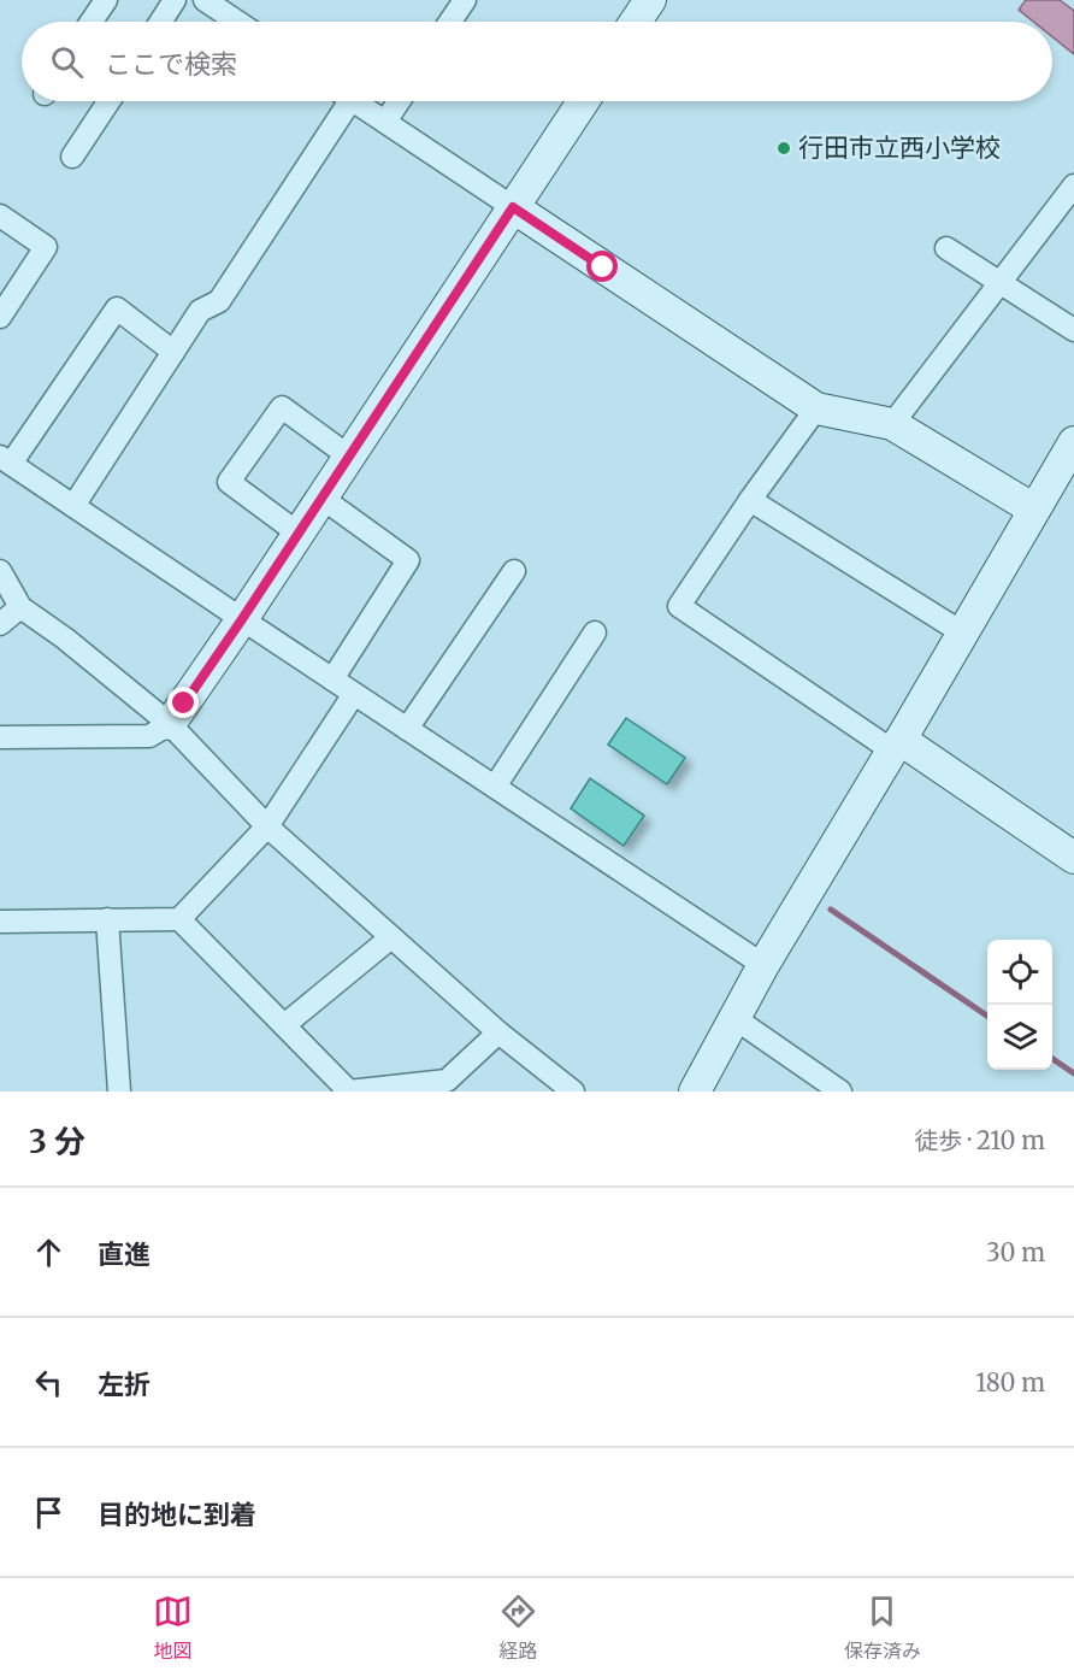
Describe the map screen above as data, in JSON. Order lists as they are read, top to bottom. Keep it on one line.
{"places":["行田市立西小学校"],"page":{"search":"ここで検索","heading":["3 分","徒歩 · 210 m"],"list":[["直進","30 m"],["左折","180 m"],"目的地に到着"],"nav":["地図","経路","保存済み"]}}
